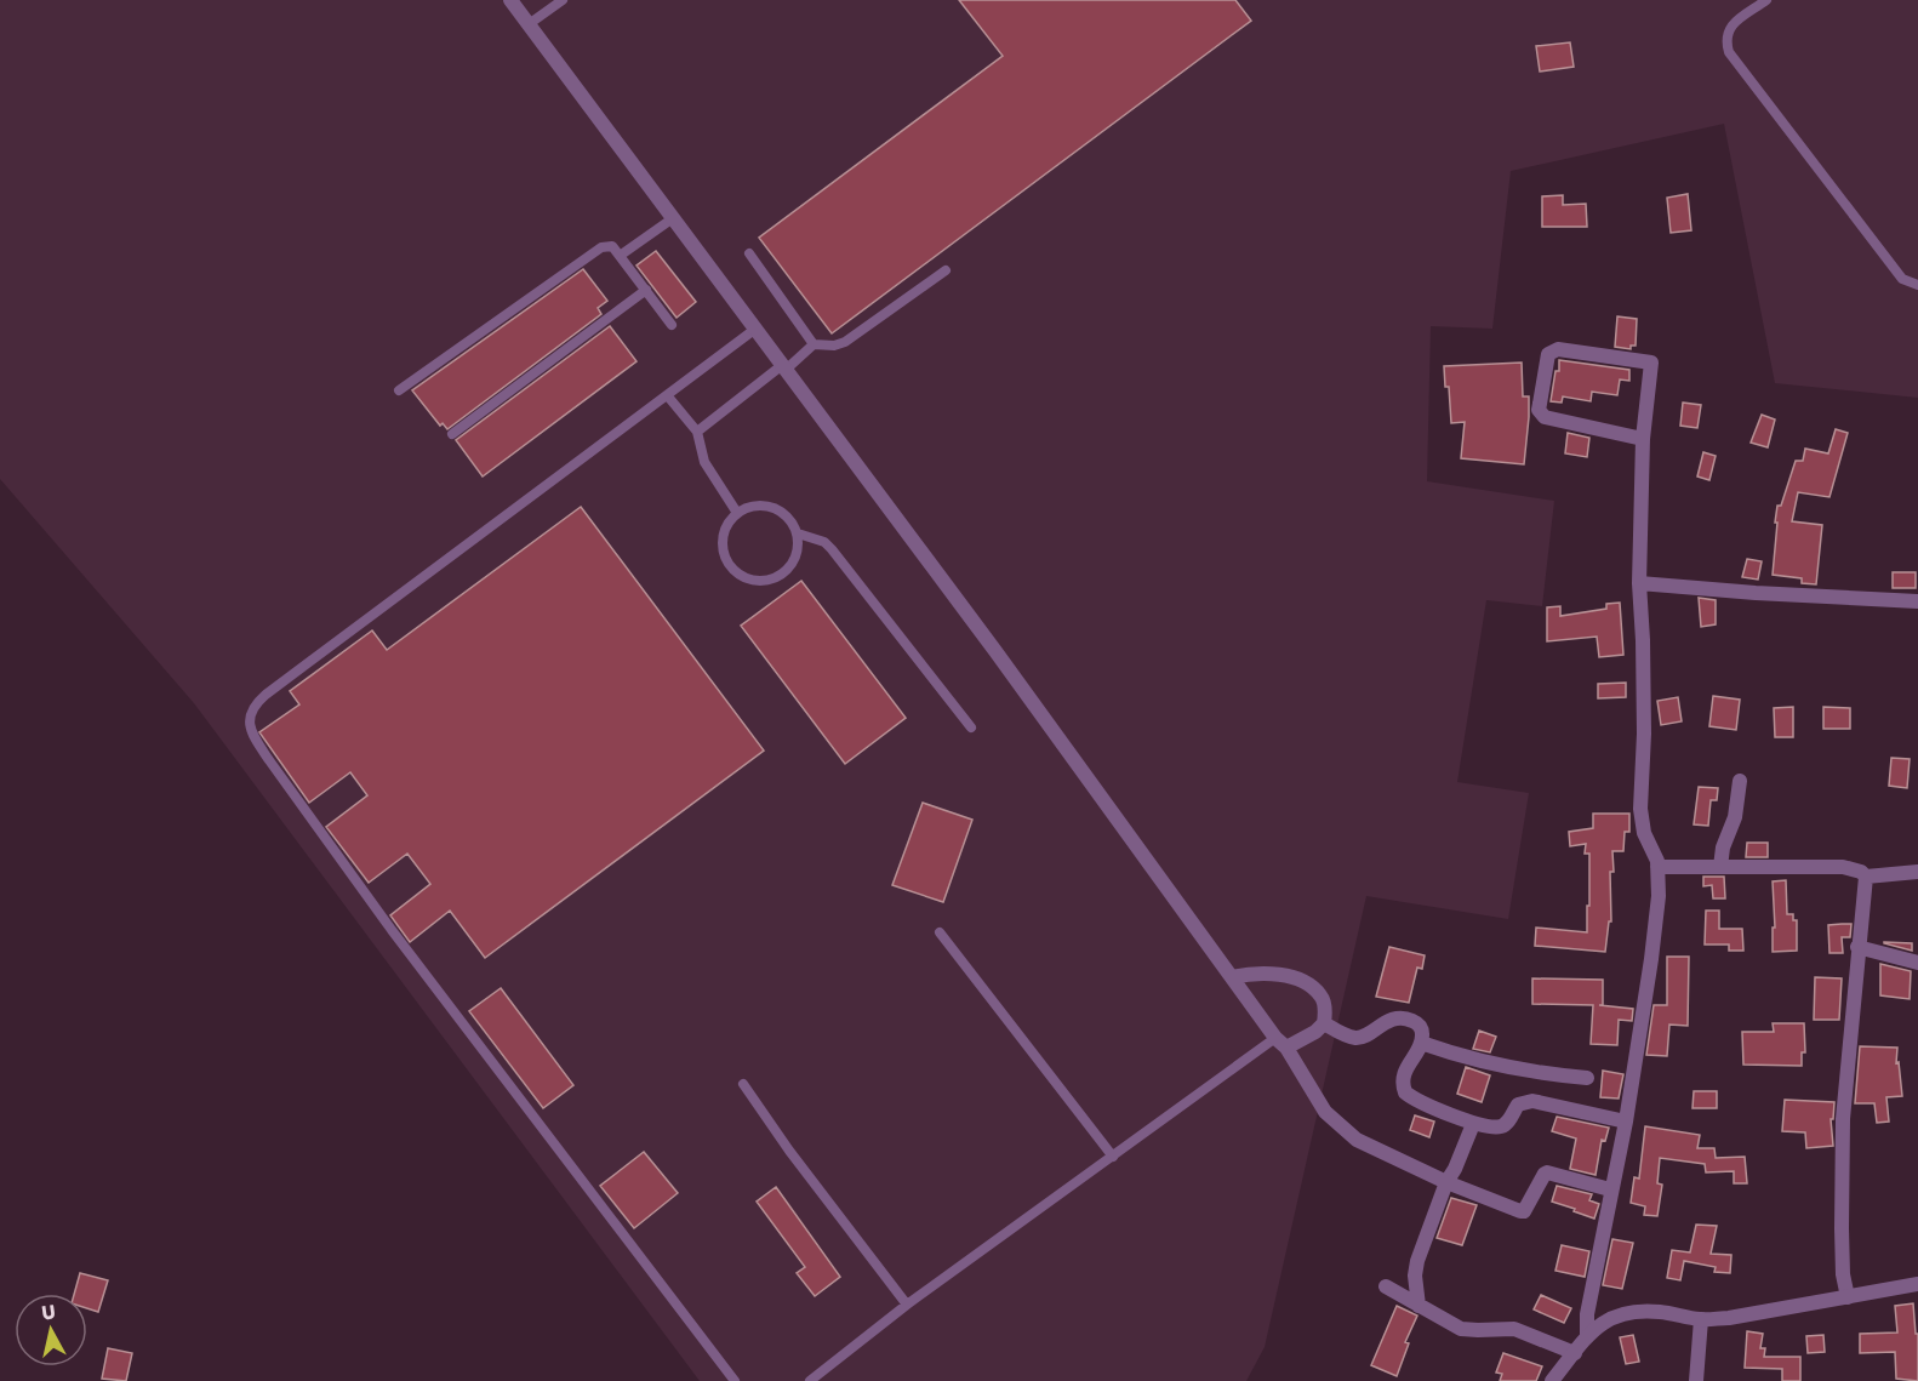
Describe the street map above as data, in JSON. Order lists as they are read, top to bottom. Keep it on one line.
{"north":"top"}
